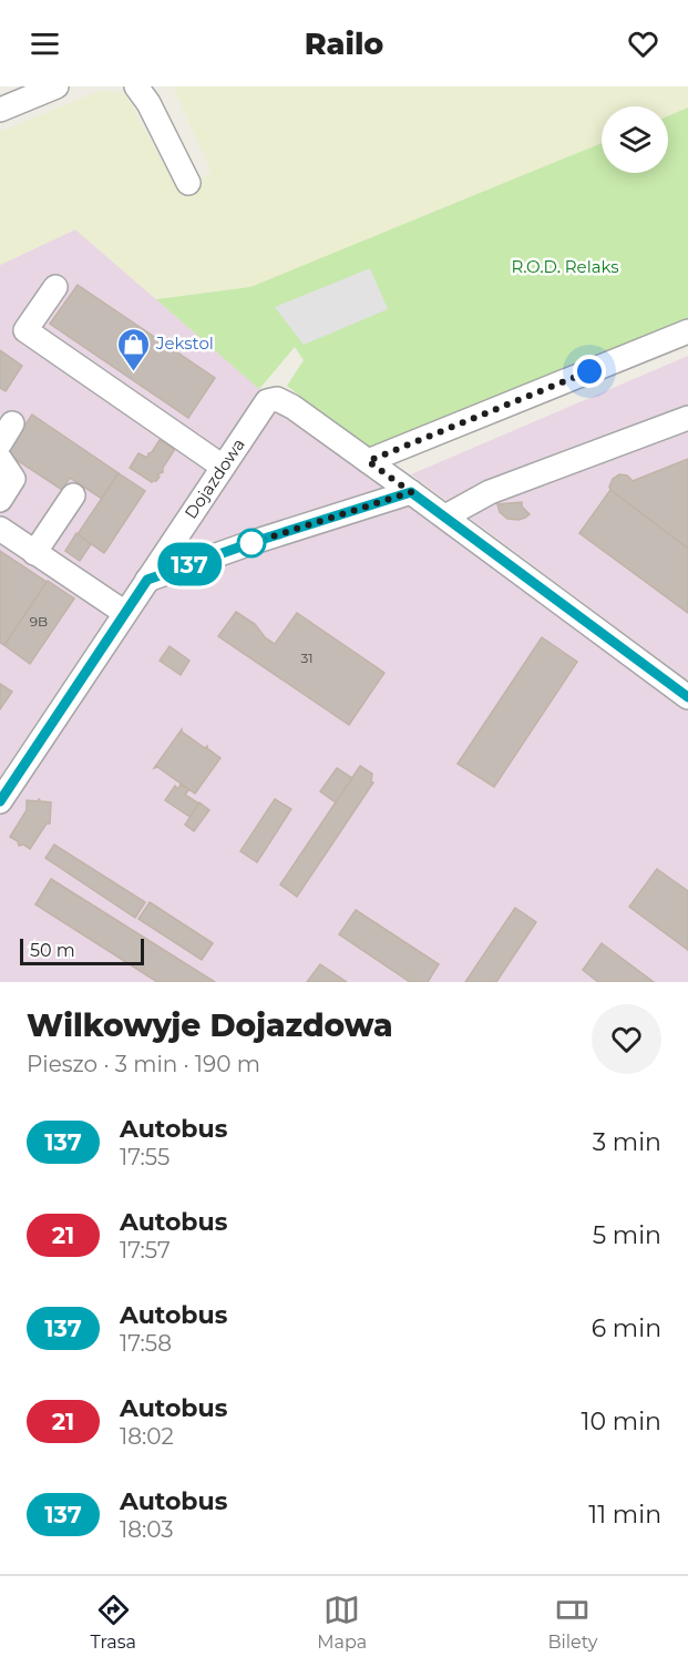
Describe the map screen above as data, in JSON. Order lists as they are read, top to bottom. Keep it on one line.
{"streets":{"street":["Dojazdowa"]},"parks":["R.O.D. Relaks"],"places":{"shop":["Jekstol"]},"lines":["bus line 137"],"house_numbers":["9B","31"],"scale_bar":"50 m","page":{"header":"Railo","on_map":"137","scale":"50 m","heading":["Wilkowyje Dojazdowa","Pieszo · 3 min · 190 m"],"list":[{"mark":"137","name":"Autobus","note":"17:55","value":"3 min"},{"mark":"21","name":"Autobus","note":"17:57","value":"5 min"},{"mark":"137","name":"Autobus","note":"17:58","value":"6 min"},{"mark":"21","name":"Autobus","note":"18:02","value":"10 min"},{"mark":"137","name":"Autobus","note":"18:03","value":"11 min"}],"tabs":["Trasa","Mapa","Bilety"]}}
